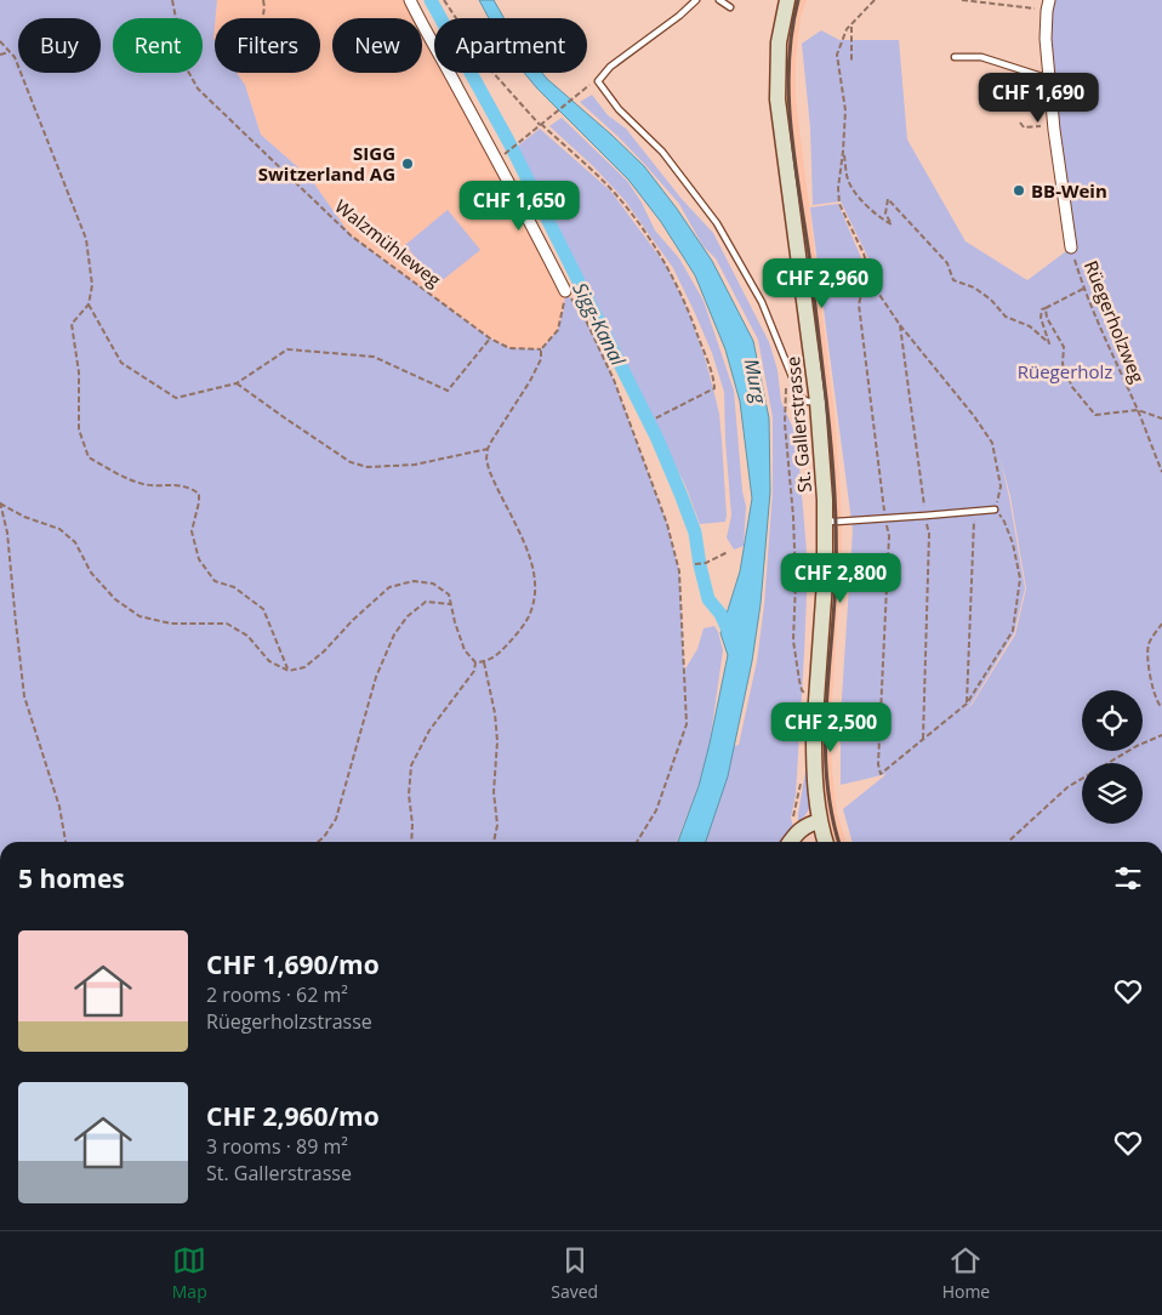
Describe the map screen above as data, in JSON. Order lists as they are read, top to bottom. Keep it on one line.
{"streets":{"main road":["St. Gallerstrasse"],"path":["Walzmühleweg","Rüegerholzweg"]},"water":["Sigg-Kanal","Murg"],"parks":["Rüegerholz"],"places":["SIGG Switzerland AG","BB-Wein"],"page":{"chip":["Buy","Rent","Filters","New","Apartment"],"price":["CHF 1,690","CHF 1,650","CHF 2,960","CHF 2,800","CHF 2,500"],"heading":"5 homes","list":[{"name":"CHF 1,690/mo","note":"2 rooms · 62 m² · Rüegerholzstrasse"},{"name":"CHF 2,960/mo","note":"3 rooms · 89 m² · St. Gallerstrasse"}],"tabs":["Map","Saved","Home"]}}
